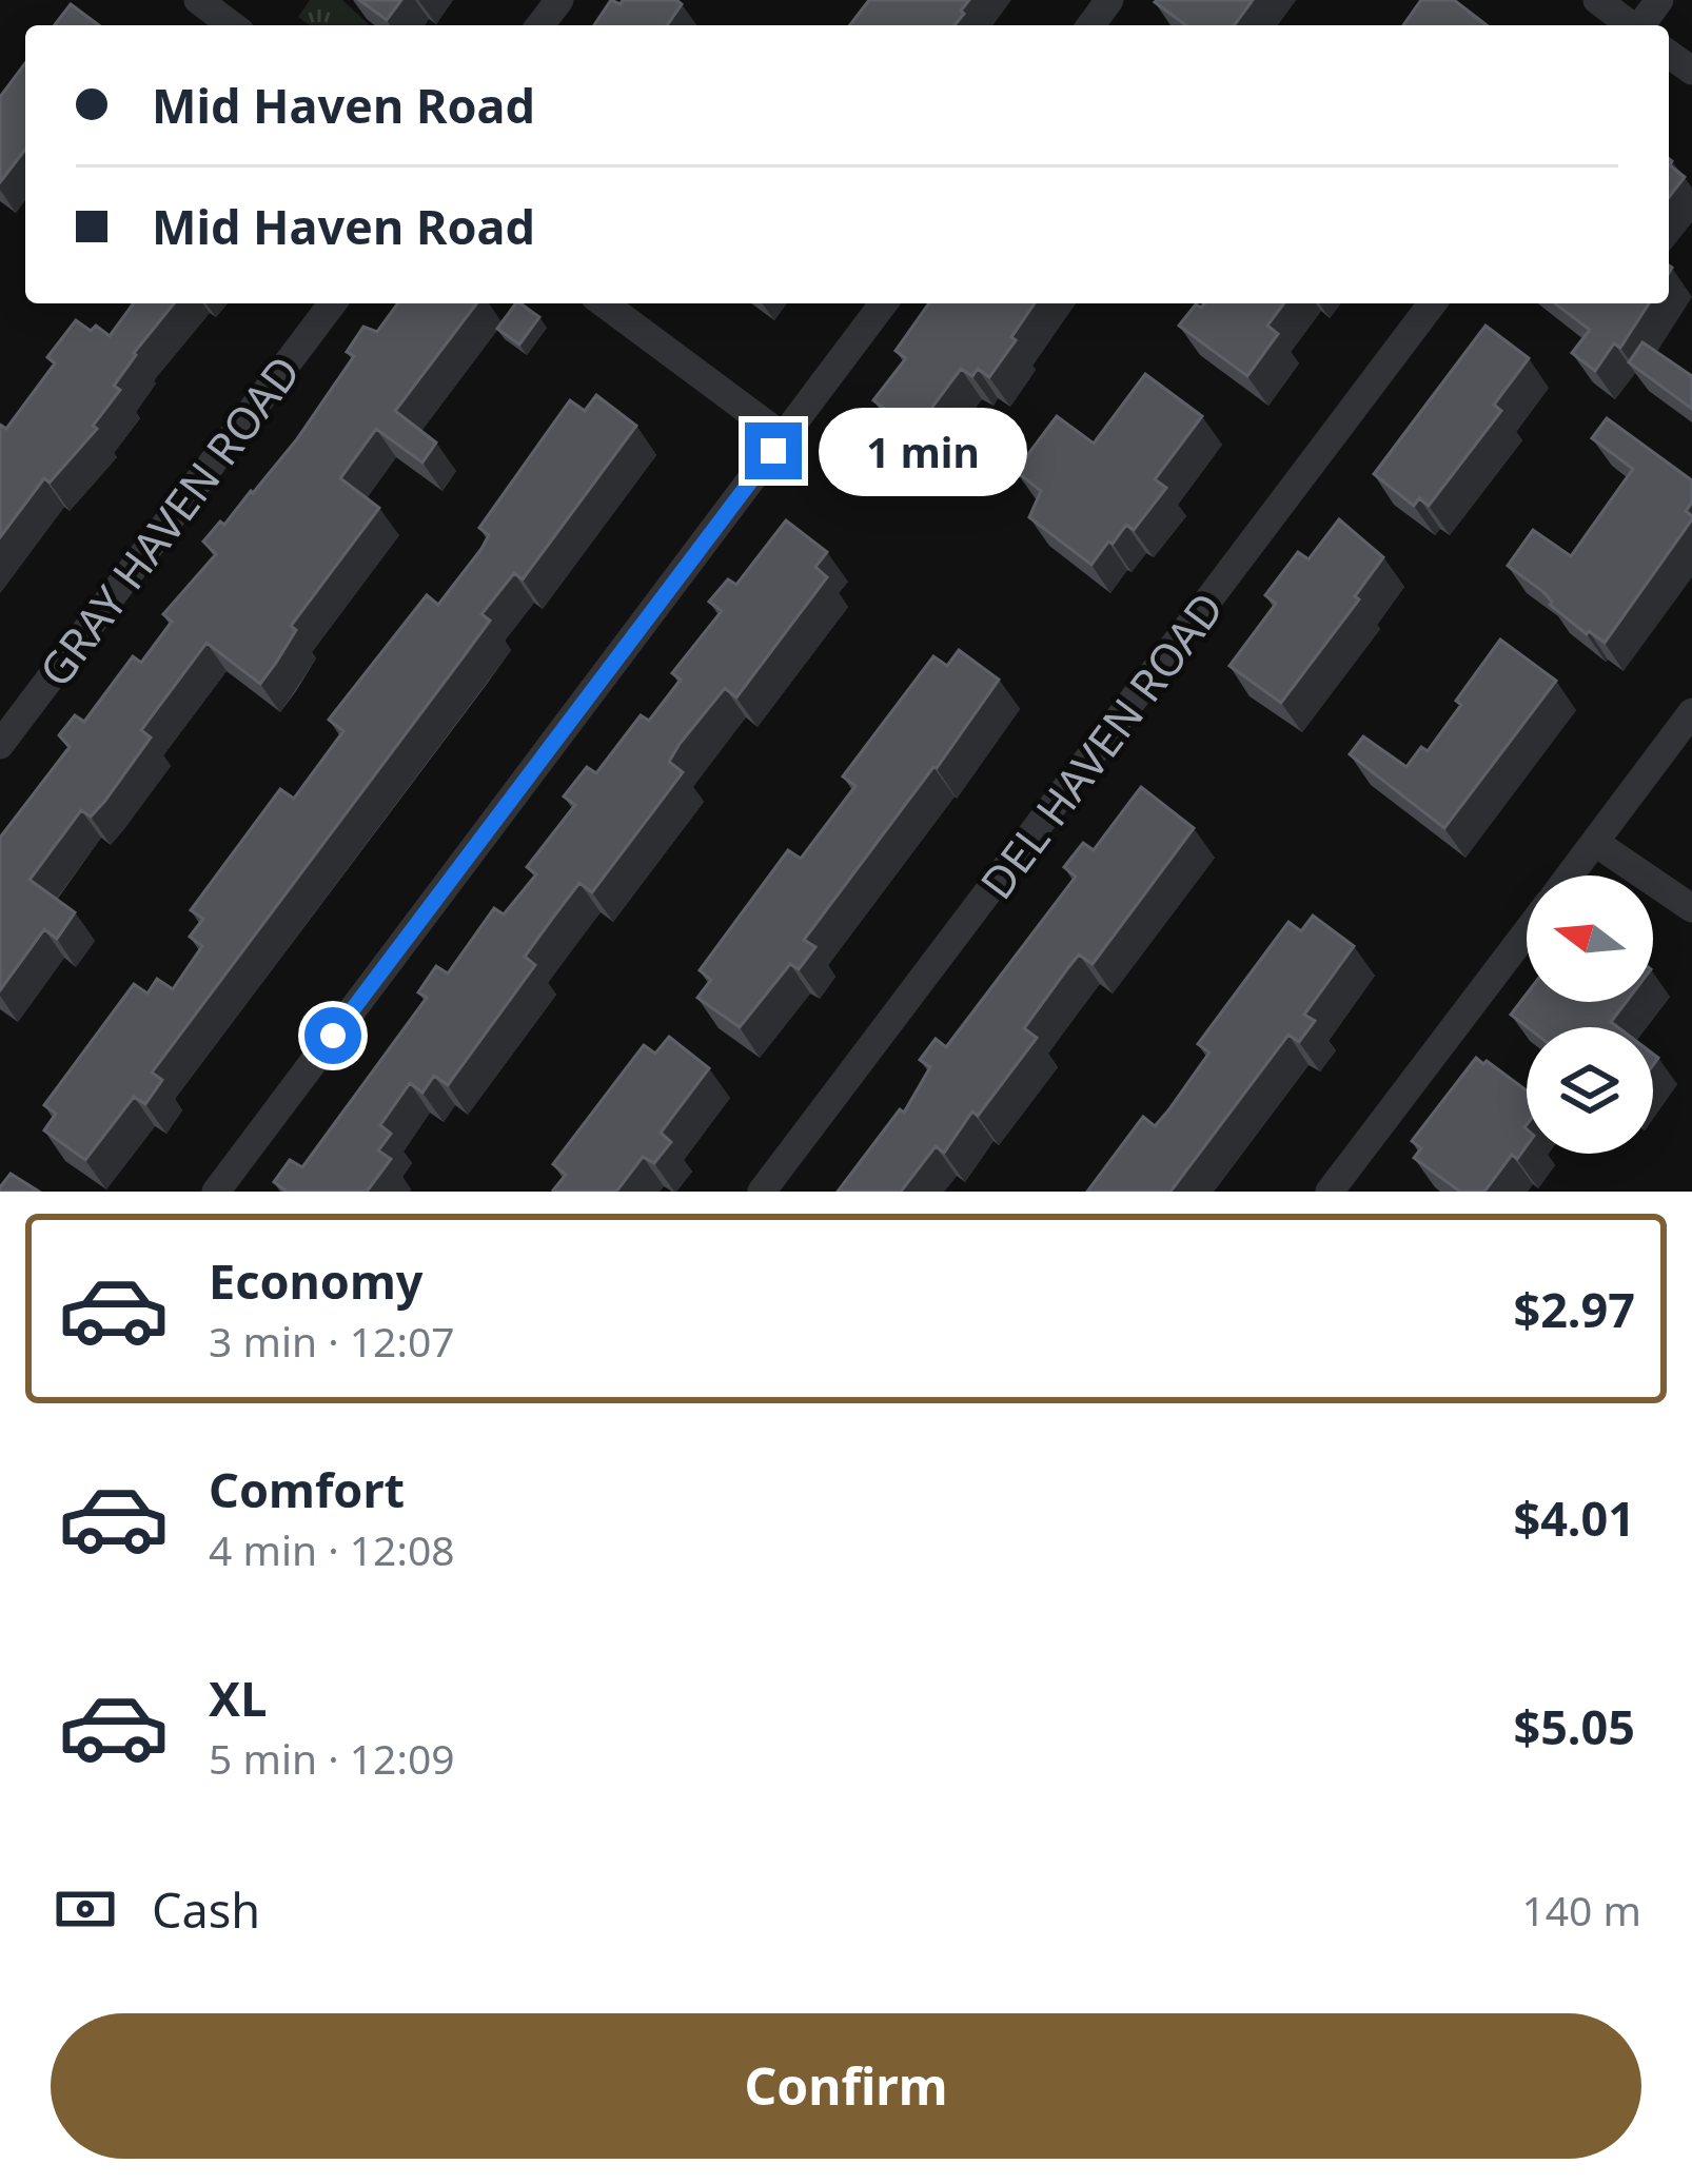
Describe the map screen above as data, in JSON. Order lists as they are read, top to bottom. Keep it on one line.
{"streets":{"street":["GRAY HAVEN ROAD","DEL HAVEN ROAD"]},"north":"left","page":{"banner":["Mid Haven Road","Mid Haven Road"],"bubble":"1 min","list":[{"name":"Economy","note":"3 min · 12:07","value":"$2.97"},{"name":"Comfort","note":"4 min · 12:08","value":"$4.01"},{"name":"XL","note":"5 min · 12:09","value":"$5.05"}],"pay":["Cash","140 m"],"buttons":"Confirm"}}
